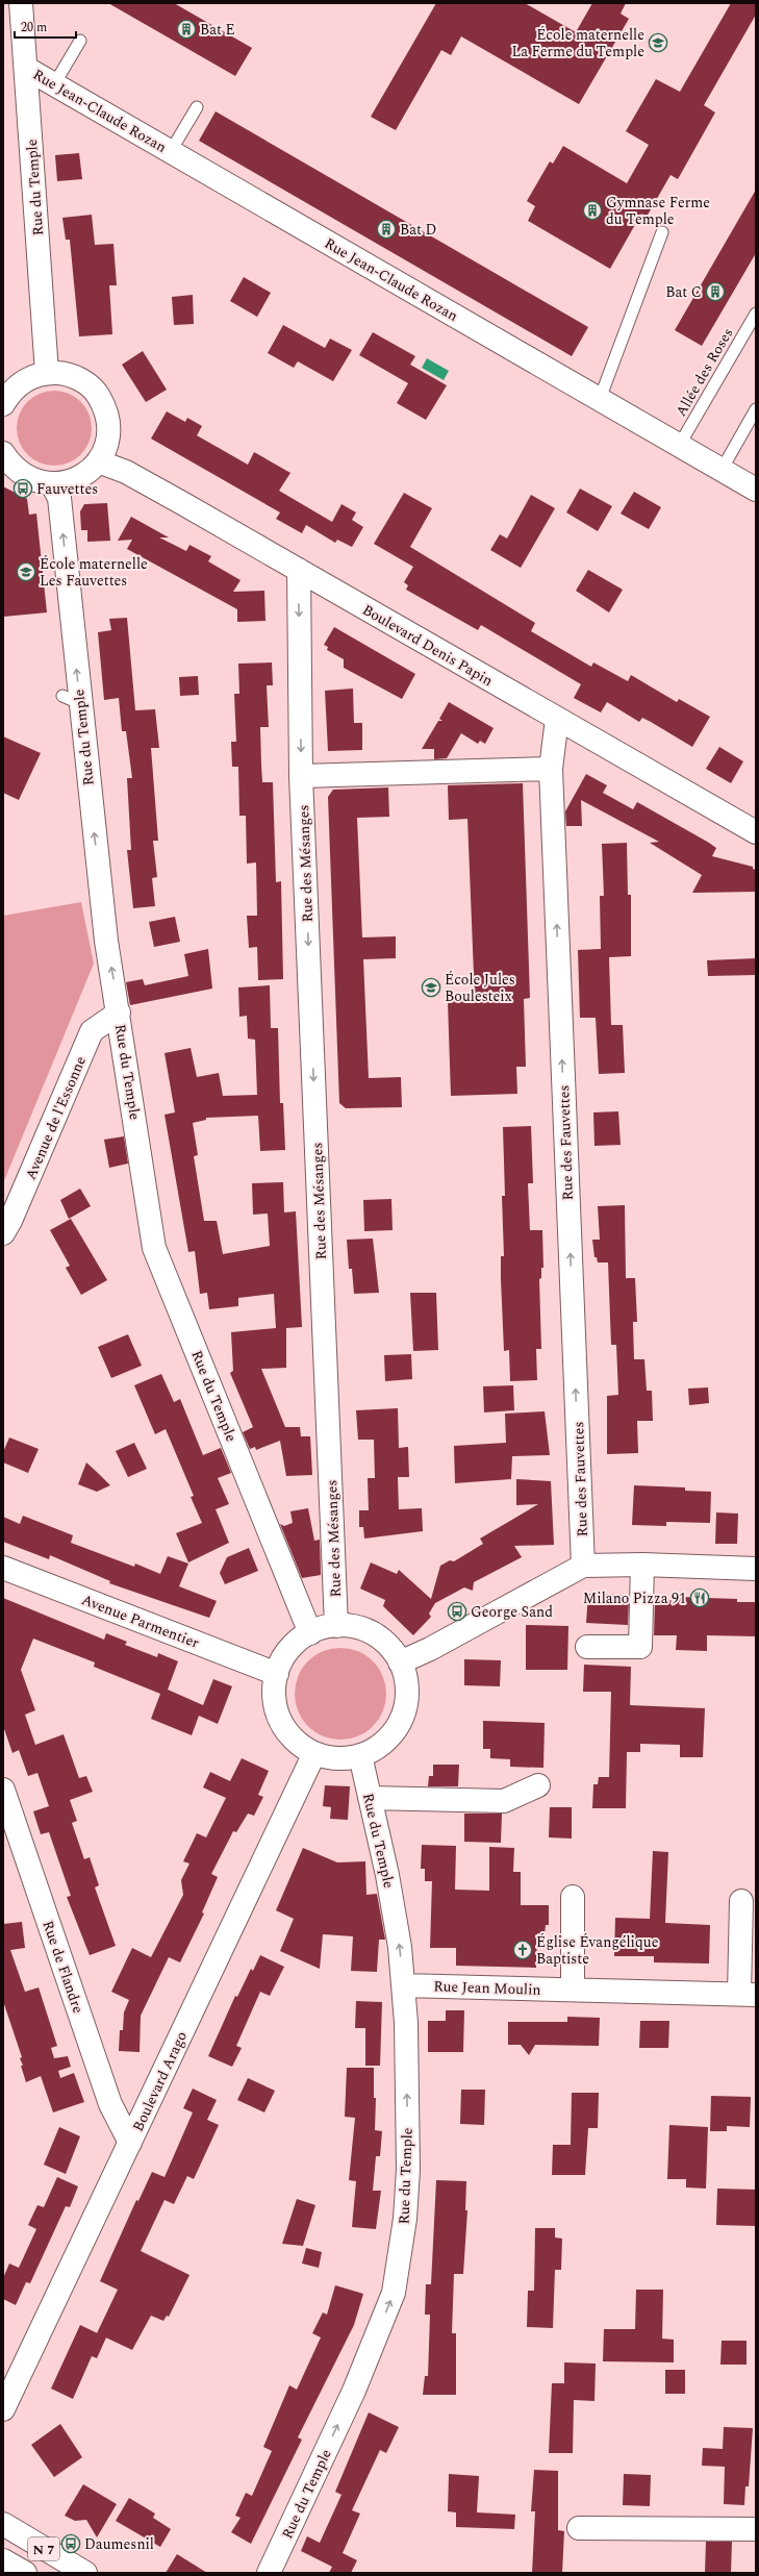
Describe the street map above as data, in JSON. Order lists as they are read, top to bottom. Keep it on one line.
{"streets":{"street":["Rue Jean-Claude Rozan","Rue du Temple","Boulevard Denis Papin","Rue des Mésanges","Avenue de l'Essonne","Rue des Fauvettes","Avenue Parmentier","Rue de Flandre","Rue Jean Moulin","Boulevard Arago","N 7"],"lane":["Allée des Roses"]},"crossings":[["Rue Jean-Claude Rozan","Rue du Temple"],["Rue Jean-Claude Rozan","Allée des Roses"],["Rue du Temple","Rue des Mésanges"],["Rue du Temple","Avenue de l'Essonne"],["Rue du Temple","Avenue Parmentier"],["Rue du Temple","Rue Jean Moulin"],["Rue du Temple","Boulevard Arago"],["Boulevard Denis Papin","Rue des Mésanges"],["Boulevard Denis Papin","Rue des Fauvettes"],["Rue des Mésanges","Avenue Parmentier"],["Rue des Mésanges","Boulevard Arago"],["Avenue Parmentier","Boulevard Arago"],["Rue de Flandre","Boulevard Arago"]],"one_way":["Rue du Temple","Rue des Mésanges","Rue des Fauvettes"],"places":{"building":["Bat E","Gymnase Ferme du Temple","Bat D","Bat C"],"school or university":["École maternelle La Ferme du Temple","École maternelle Les Fauvettes","École Jules Boulesteix"],"bus stop":["Fauvettes","George Sand","Daumesnil"],"restaurant":["Milano Pizza 91"],"church":["Église Évangélique Baptiste"]},"scale_bar":"20 m"}
